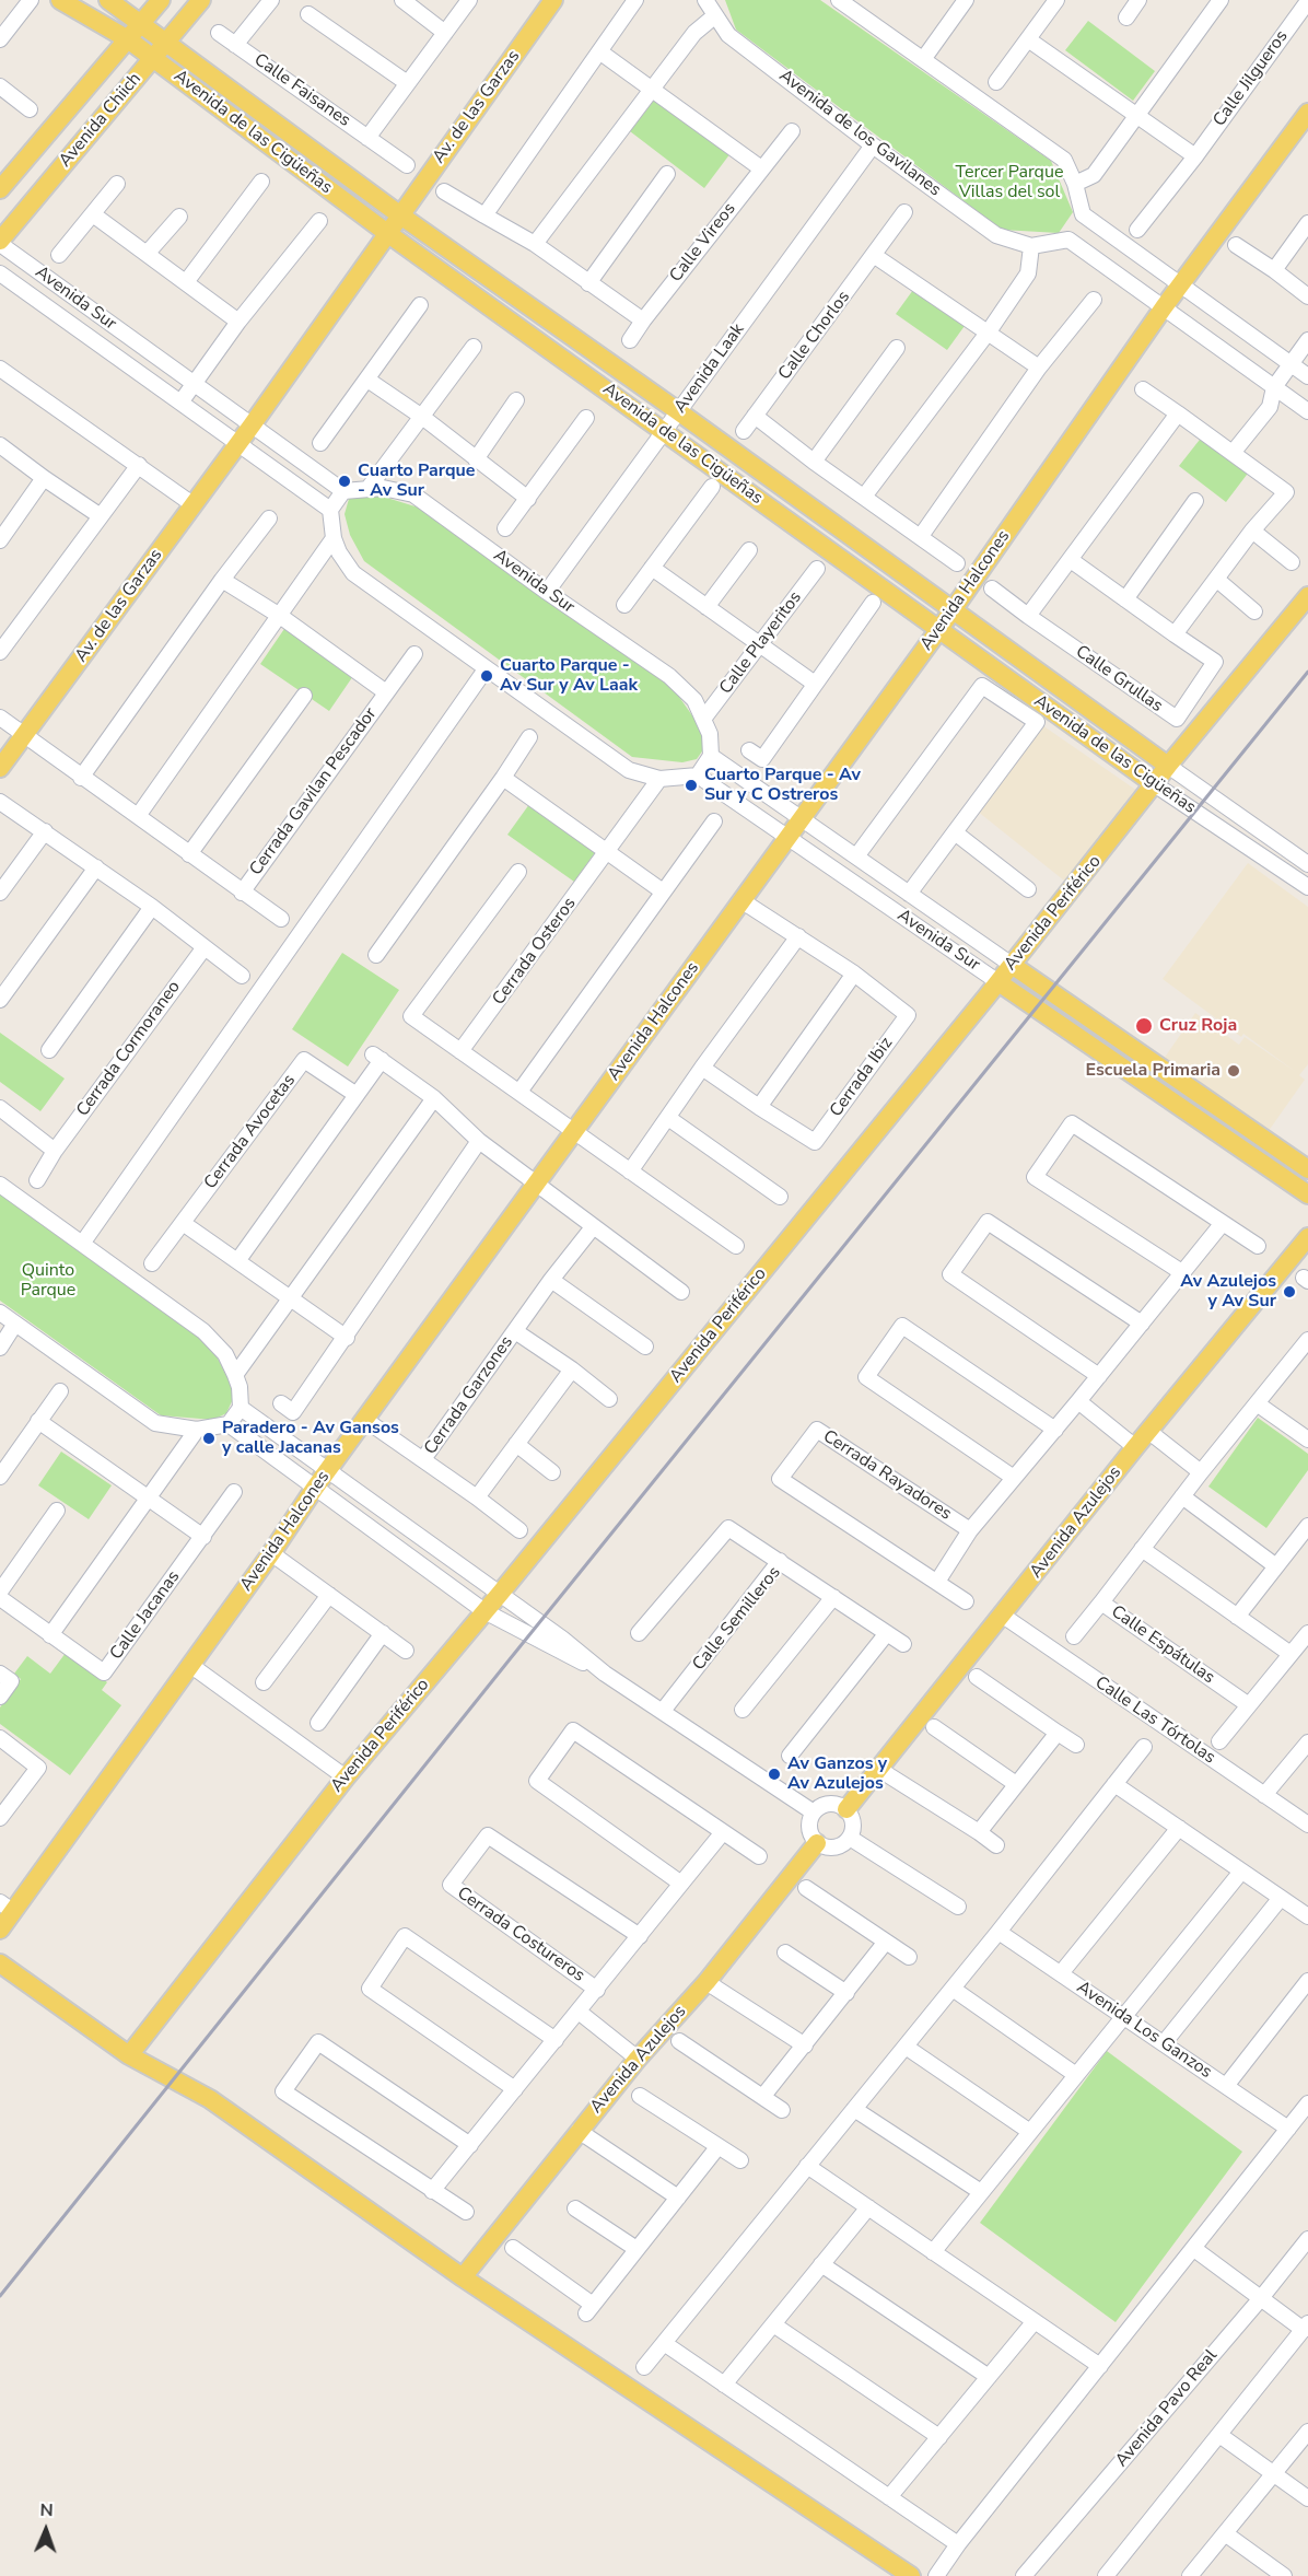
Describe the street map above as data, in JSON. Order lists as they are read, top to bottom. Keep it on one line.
{"streets":{"main road":["Av. de las Garzas","Avenida Chiich","Avenida de las Cigüeñas","Avenida Sur","Avenida Halcones","Avenida Periférico","Avenida Azulejos"],"street":["Calle Jilgueros","Calle Faisanes","Avenida de los Gavilanes","Calle Vireos","Calle Chorlos","Avenida Laak","Calle Playeritos","Calle Grullas","Cerrada Gavilan Pescador","Cerrada Osteros","Cerrada Cormoraneo","Cerrada Ibiz","Cerrada Avocetas","Cerrada Garzones","Cerrada Rayadores","Calle Jacanas","Calle Semilleros","Calle Espátulas","Calle Las Tórtolas","Cerrada Costureros","Avenida Los Ganzos","Avenida Pavo Real"]},"crossings":[["Av. de las Garzas","Avenida de las Cigüeñas"],["Av. de las Garzas","Avenida Sur"],["Av. de las Garzas","Cerrada Gavilan Pescador"],["Avenida Chiich","Avenida de las Cigüeñas"],["Avenida Chiich","Avenida Sur"],["Avenida de las Cigüeñas","Avenida Laak"],["Avenida de las Cigüeñas","Avenida Halcones"],["Avenida de las Cigüeñas","Avenida Periférico"],["Avenida de los Gavilanes","Avenida Laak"],["Avenida Sur","Avenida Laak"],["Avenida Sur","Avenida Halcones"],["Avenida Sur","Calle Playeritos"],["Avenida Sur","Avenida Periférico"],["Avenida Halcones","Cerrada Ibiz"],["Avenida Halcones","Cerrada Garzones"],["Avenida Azulejos","Calle Las Tórtolas"],["Avenida Azulejos","Cerrada Costureros"]],"parks":["Tercer Parque Villas del sol","Quinto Parque"],"places":["Cuarto Parque - Av Sur","Cuarto Parque - Av Sur y Av Laak","Cuarto Parque - Av Sur y C Ostreros","Cruz Roja","Escuela Primaria","Av Azulejos y Av Sur","Paradero - Av Gansos y calle Jacanas","Av Ganzos y Av Azulejos"],"north":"top"}
